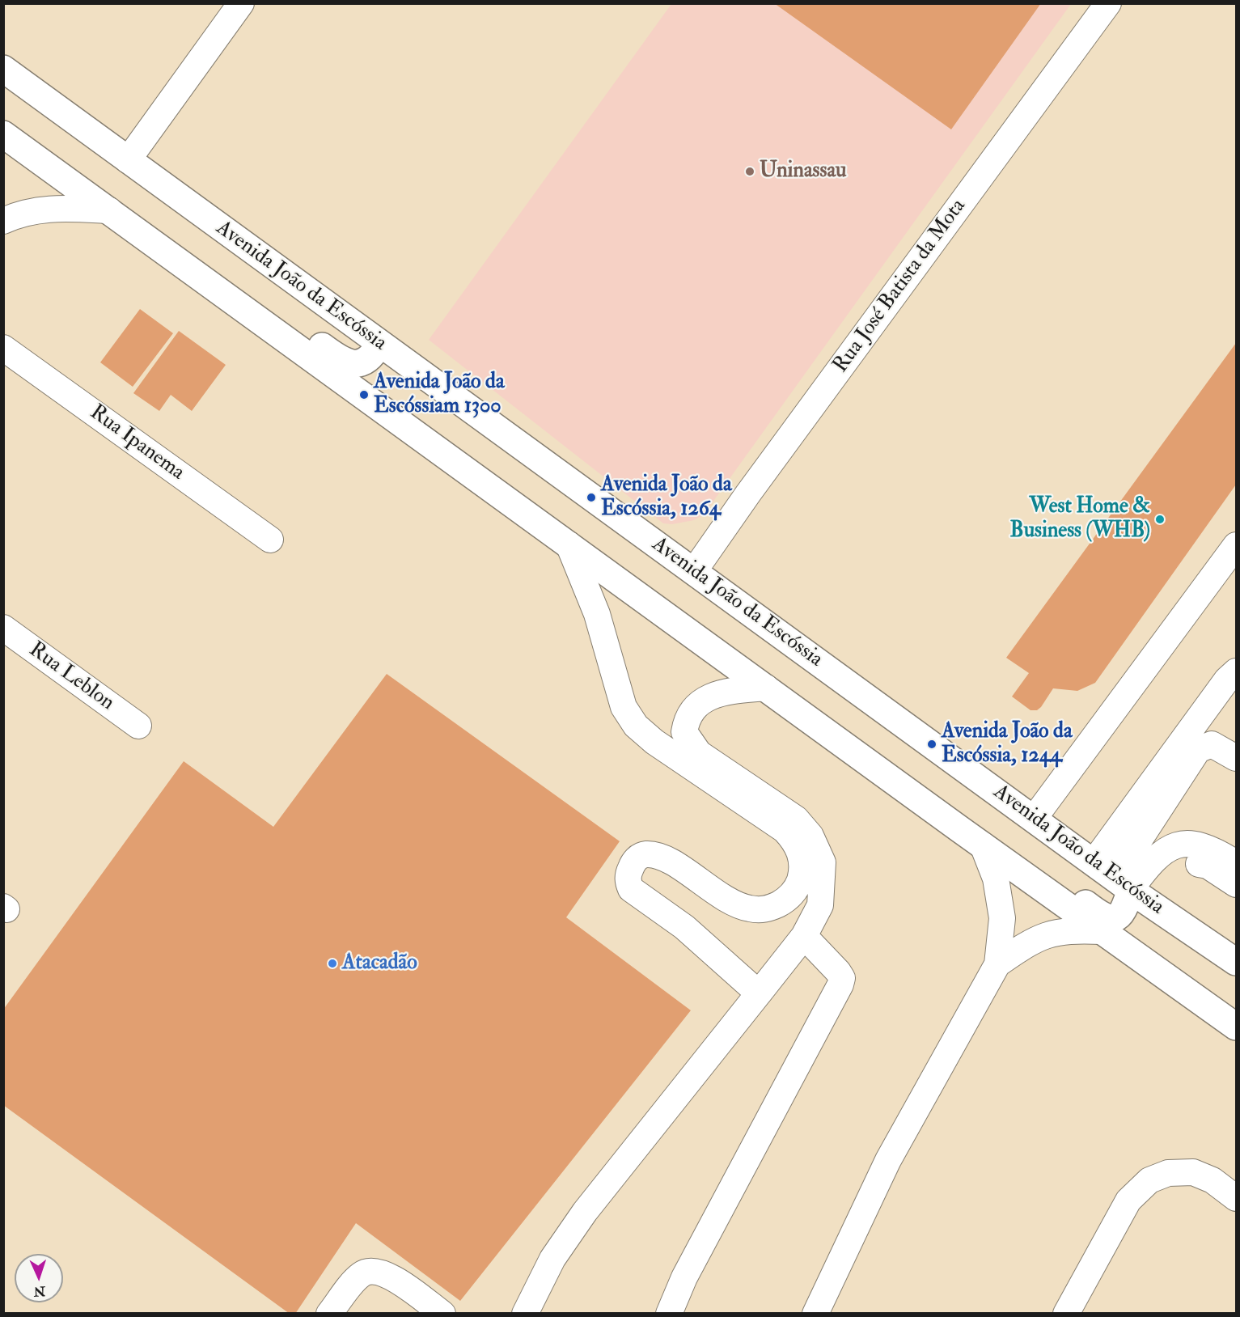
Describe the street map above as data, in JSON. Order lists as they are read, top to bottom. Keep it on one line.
{"streets":{"main road":["Avenida João da Escóssia"],"street":["Rua José Batista da Mota","Rua Ipanema","Rua Leblon"]},"crossings":[["Avenida João da Escóssia","Rua José Batista da Mota"]],"places":["Uninassau","Avenida João da Escóssiam 1300","Avenida João da Escóssia, 1264","West Home & Business (WHB)","Avenida João da Escóssia, 1244","Atacadão"],"north":"bottom"}
